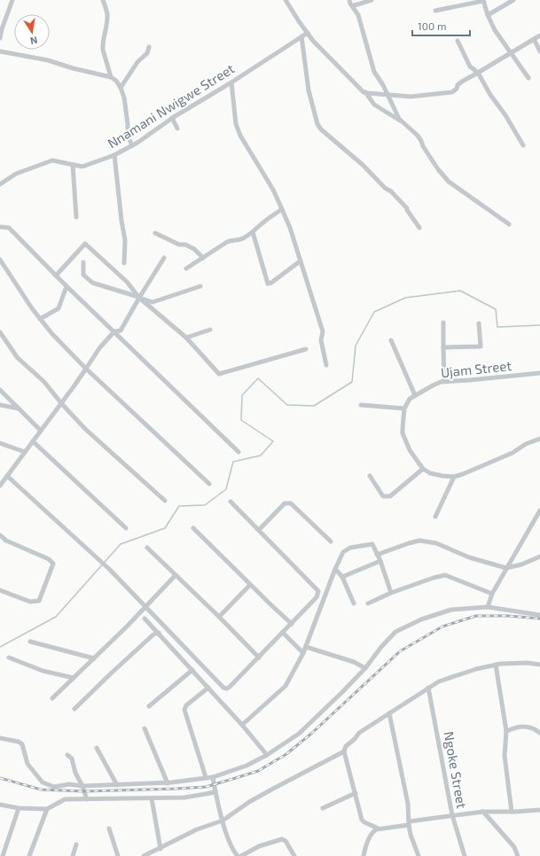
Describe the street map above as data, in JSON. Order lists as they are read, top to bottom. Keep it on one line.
{"streets":{"street":["Nnamani Nwigwe Street","Ujam Street","Ngoke Street"]},"scale_bar":"100 m","north":"bottom"}
